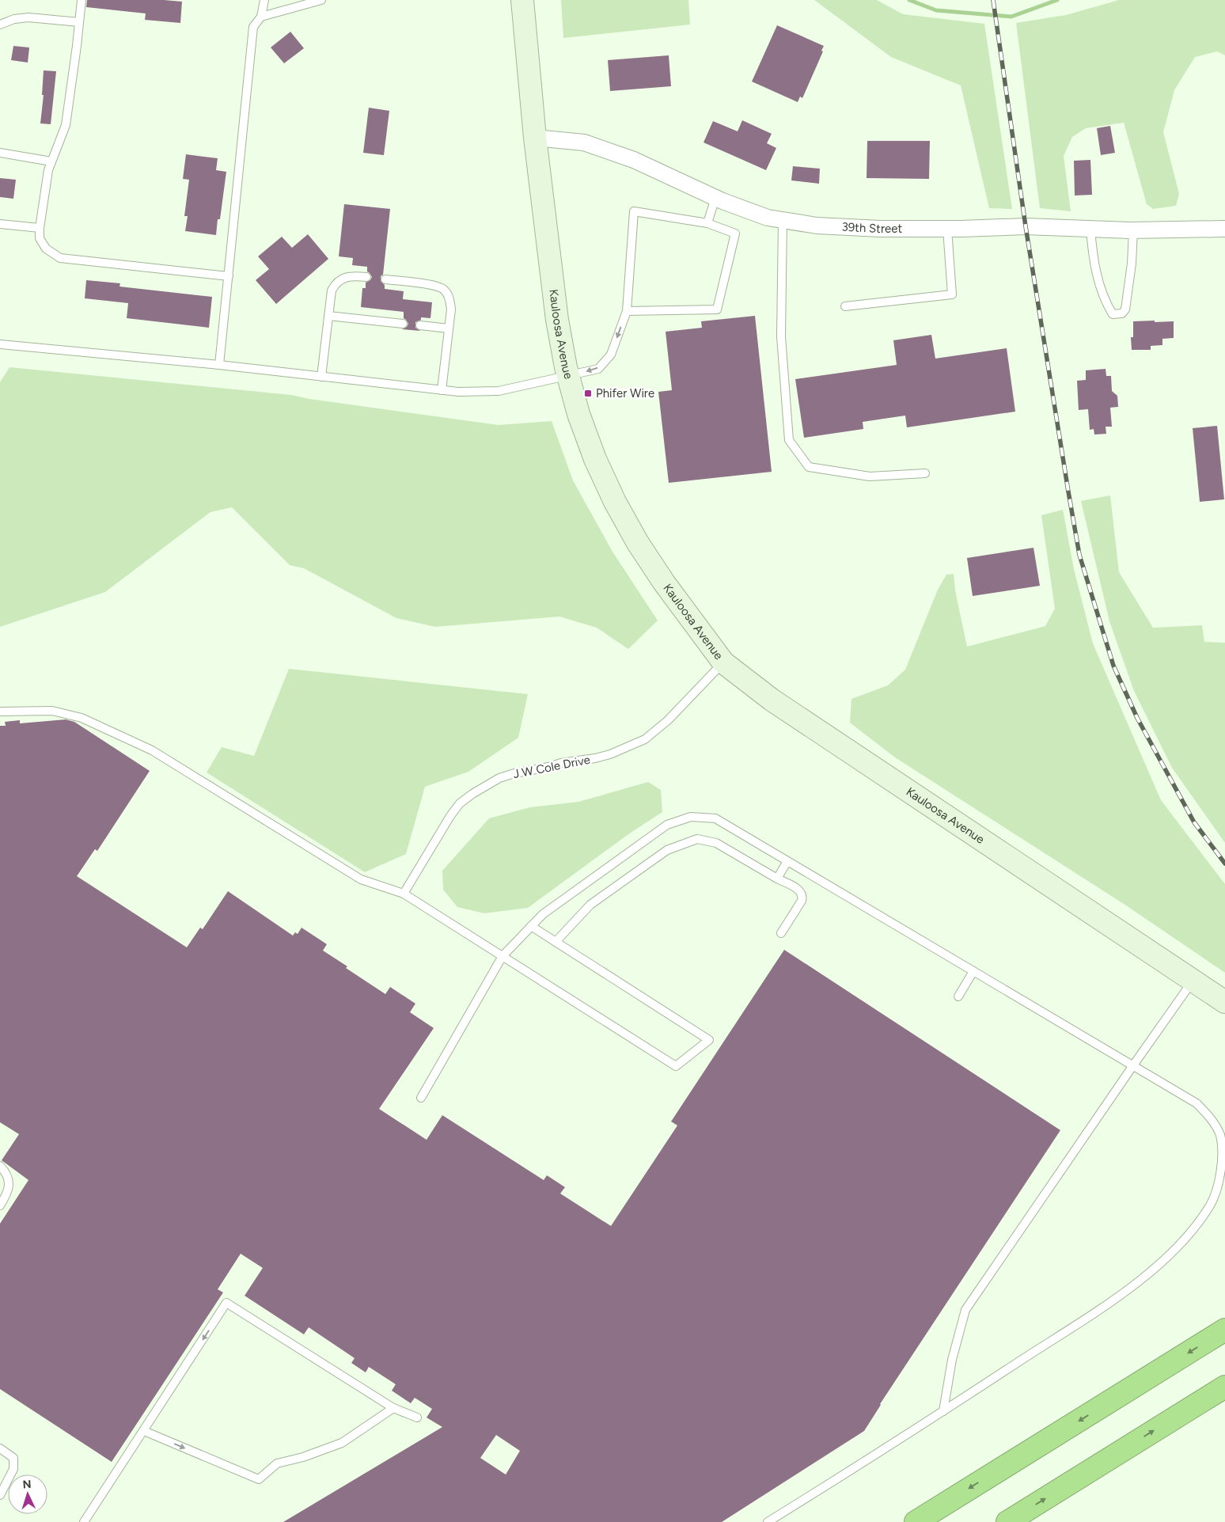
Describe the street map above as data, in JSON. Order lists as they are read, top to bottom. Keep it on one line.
{"streets":{"street":["39th Street","Kauloosa Avenue"],"lane":["J W Cole Drive"]},"crossings":[["39th Street","Kauloosa Avenue"],["Kauloosa Avenue","J W Cole Drive"]],"places":{"transit":["Phifer Wire"]},"north":"top"}
